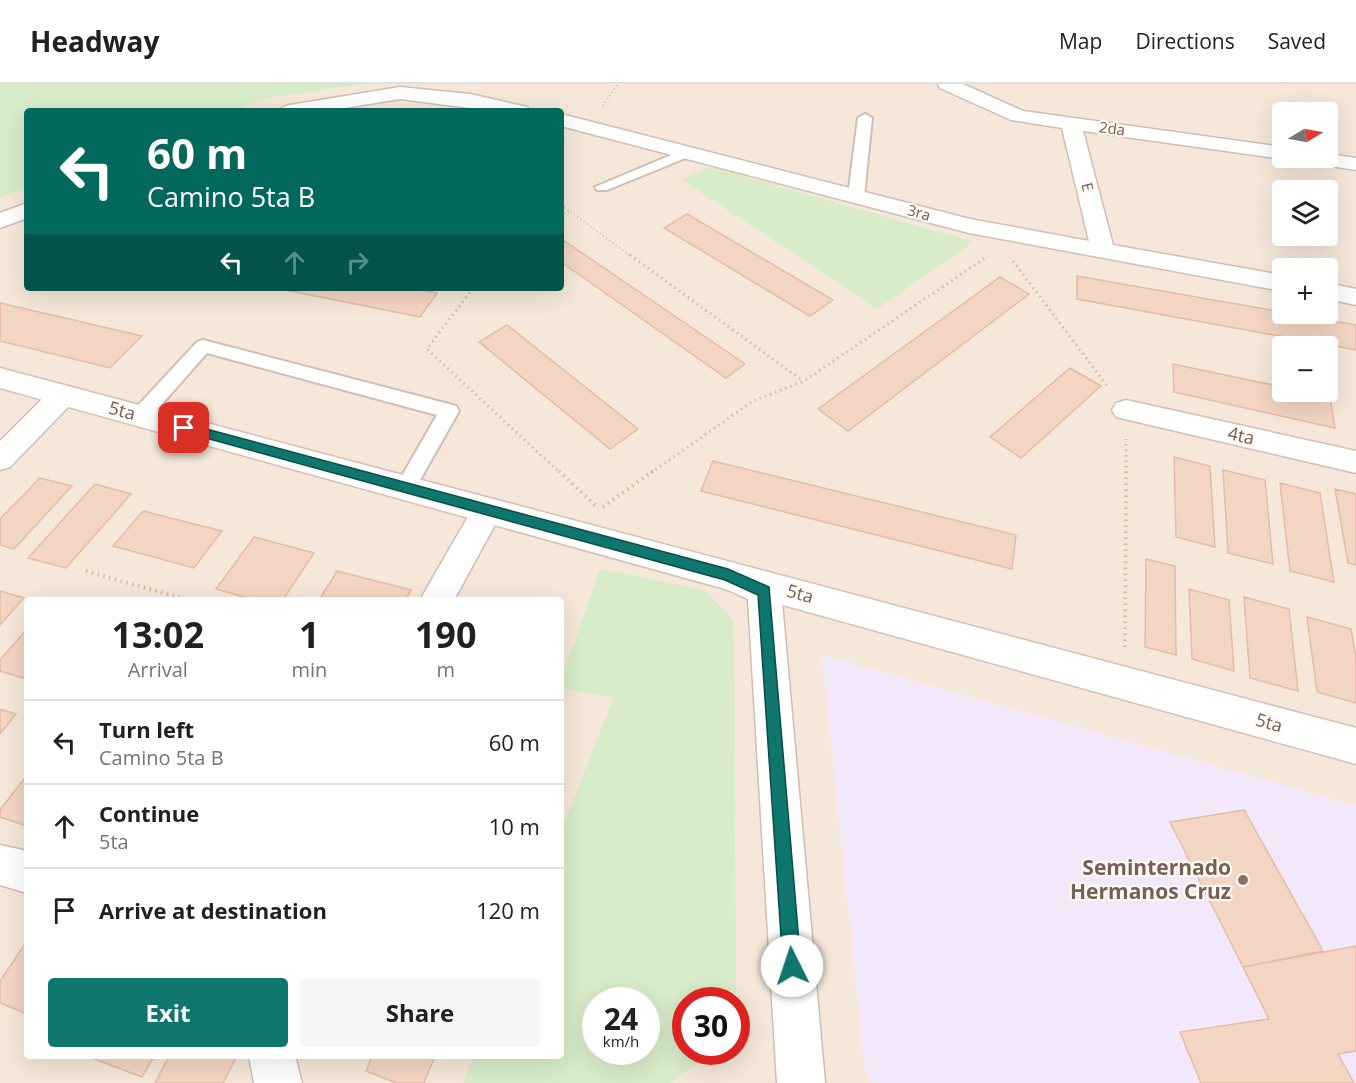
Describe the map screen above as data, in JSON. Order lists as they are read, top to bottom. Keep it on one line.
{"streets":{"street":["2da","E","3ra","5ta","4ta"]},"crossings":[["2da","E"],["E","3ra"]],"places":["Seminternado Hermanos Cruz"],"north":"right","page":{"header":"Headway","nav":["Map","Directions","Saved"],"map_buttons":["+","−"],"turn":["60 m","Camino 5ta B"],"eta":["13:02","Arrival","1","min","190","m"],"list":[{"name":"Turn left","note":"Camino 5ta B","value":"60 m"},{"name":"Continue","note":"5ta","value":"10 m"},{"name":"Arrive at destination","value":"120 m"}],"buttons":["Exit","Share"],"speed":"24 km/h","limit":"30"}}
